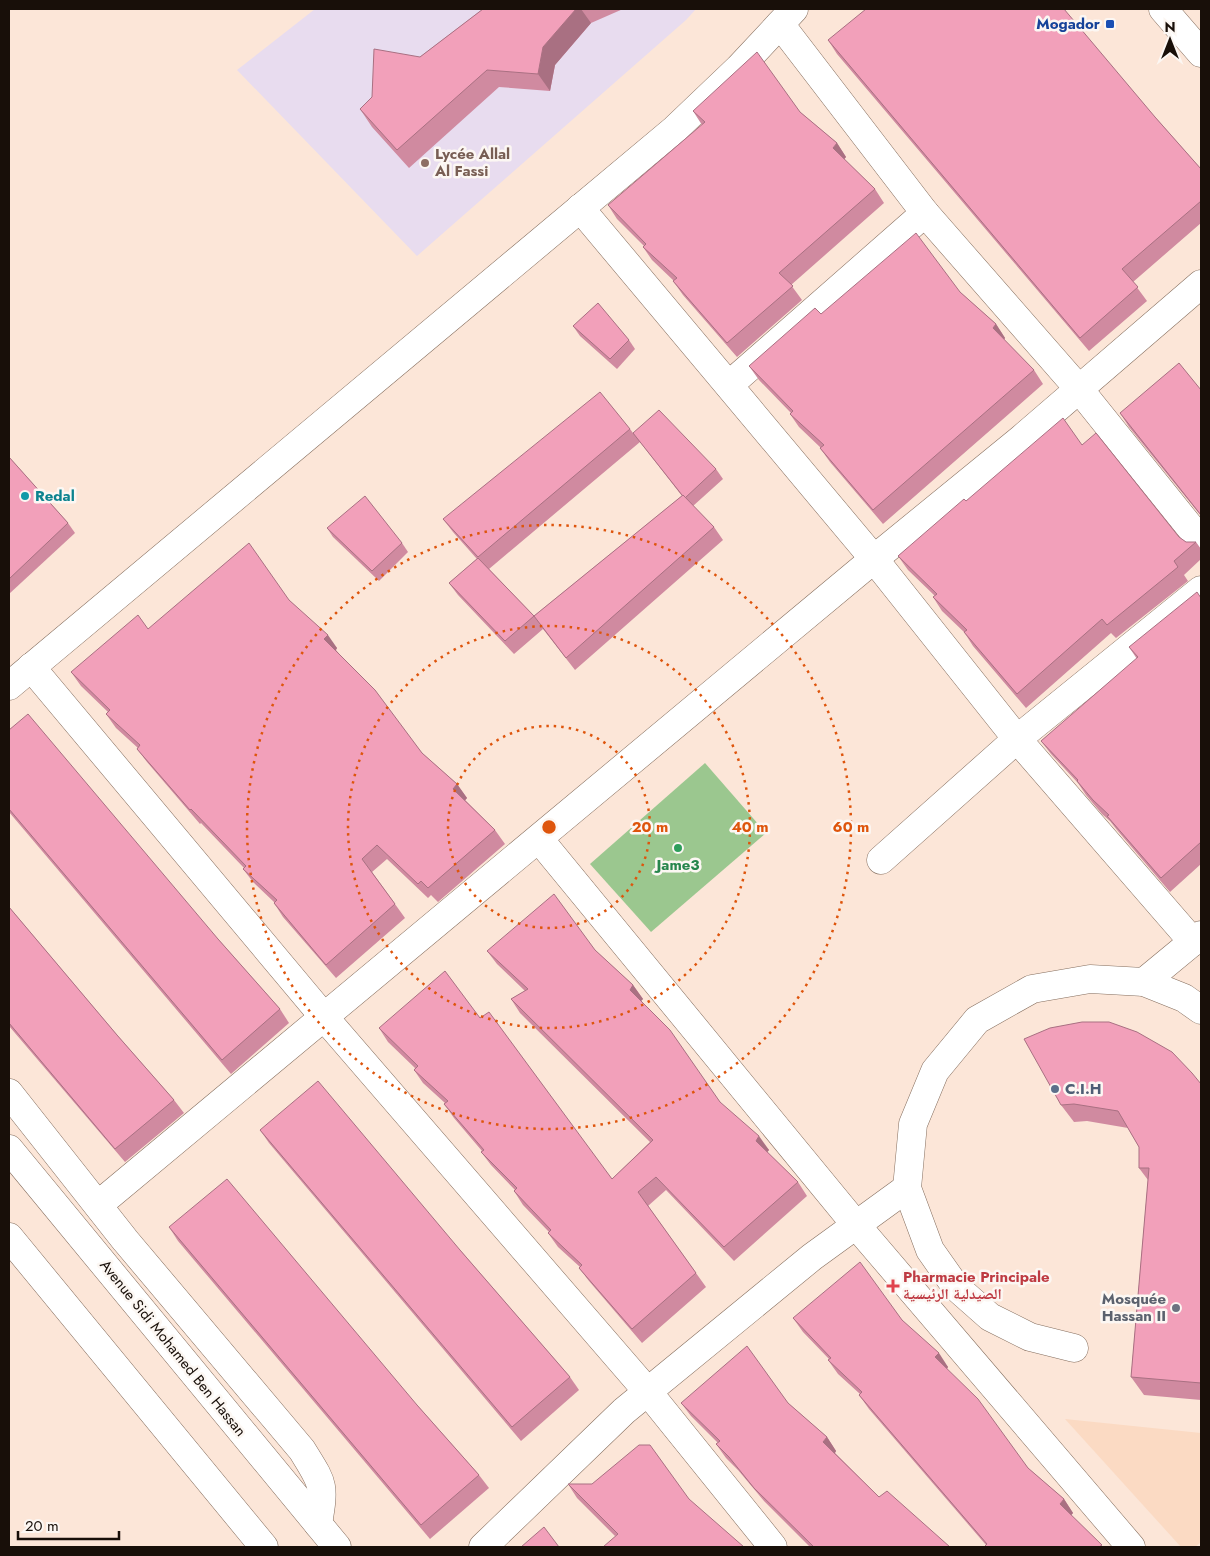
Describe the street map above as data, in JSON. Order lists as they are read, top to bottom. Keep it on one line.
{"streets":{"street":["Avenue Sidi Mohamed Ben Hassan"]},"places":{"transit":["Mogador"],"other":["Lycée Allal Al Fassi","Redal","Jame3","C.I.H","Mosquée Hassan II"],"health":["Pharmacie Principale الصيدلية الرئيسية"]},"scale_bar":"20 m","north":"top","rings":["20 m","40 m","60 m"]}
